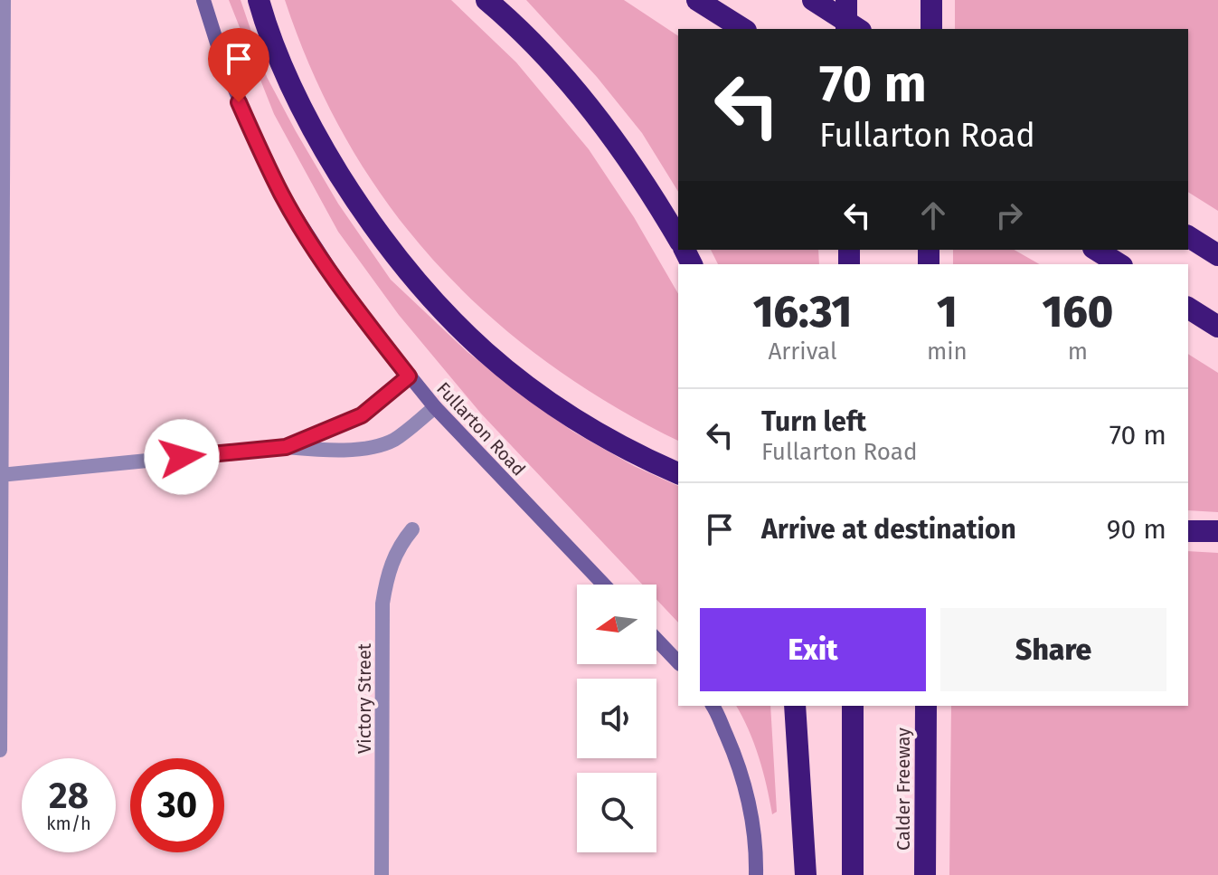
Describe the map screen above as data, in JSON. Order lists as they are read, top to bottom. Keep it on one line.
{"streets":{"highway":["Calder Freeway"],"main road":["Fullarton Road"],"street":["Victory Street"]},"north":"left","page":{"turn":["70 m","Fullarton Road"],"eta":["16:31","Arrival","1","min","160","m"],"list":[{"name":"Turn left","note":"Fullarton Road","value":"70 m"},{"name":"Arrive at destination","value":"90 m"}],"buttons":["Exit","Share"],"speed":"28 km/h","limit":"30"}}
